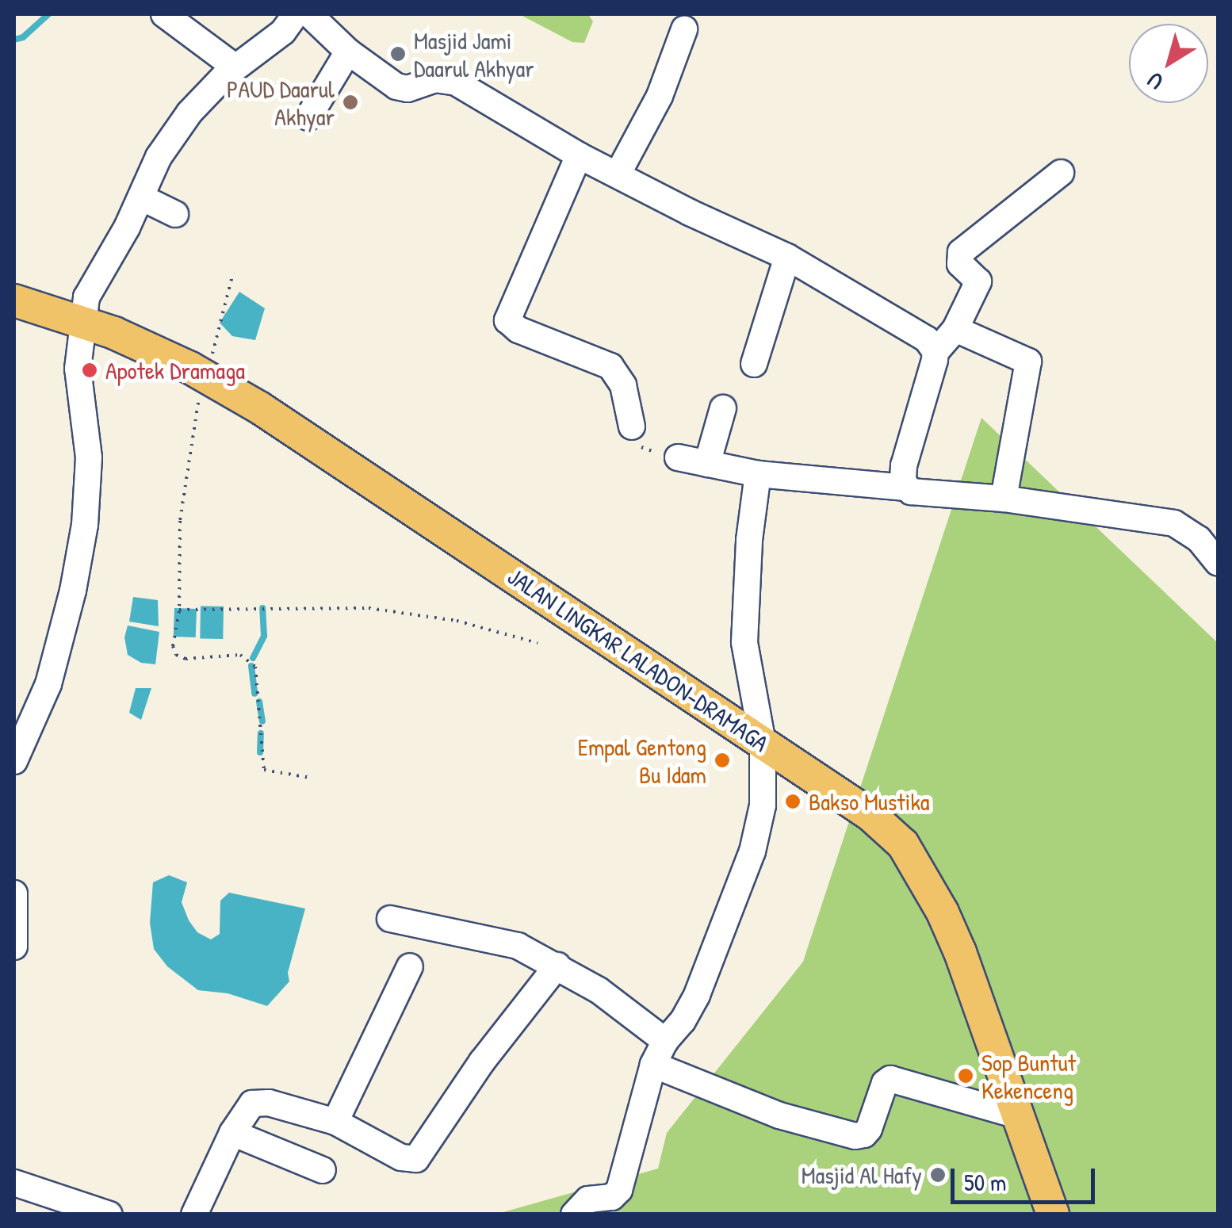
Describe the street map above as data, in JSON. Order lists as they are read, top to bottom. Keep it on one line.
{"streets":{"main road":["JALAN LINGKAR LALADON-DRAMAGA"]},"places":["Masjid Jami Daarul Akhyar","PAUD Daarul Akhyar","Apotek Dramaga","Empal Gentong Bu Idam","Bakso Mustika","Sop Buntut Kekenceng","Masjid Al Hafy"],"scale_bar":"50 m","north":"bottom left"}
